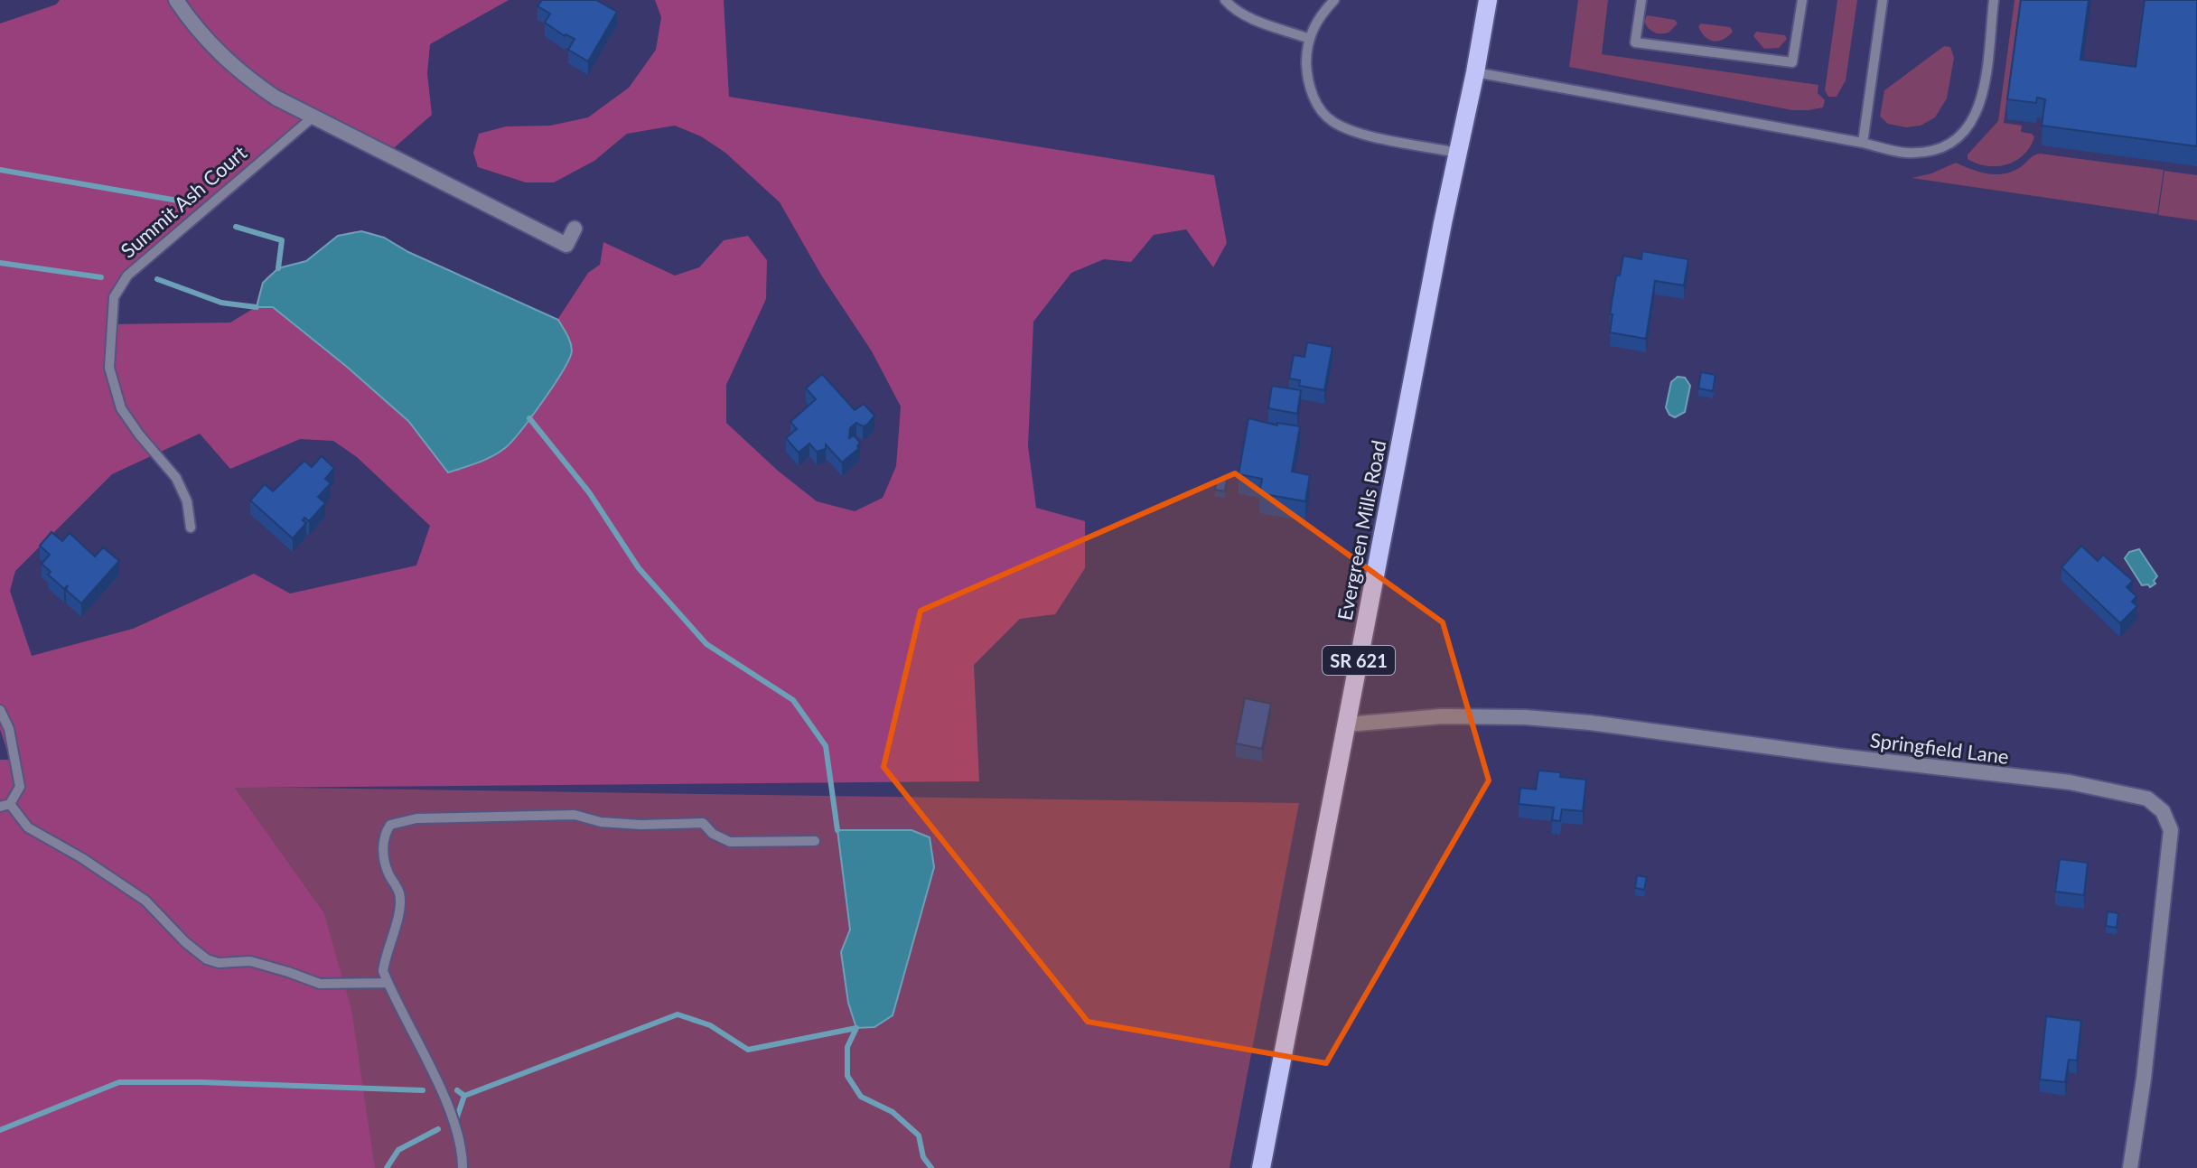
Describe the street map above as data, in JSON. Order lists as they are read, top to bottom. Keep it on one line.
{"streets":{"main road":["Evergreen Mills Road","SR 621"],"street":["Springfield Lane"],"lane":["Summit Ash Court"]},"crossings":[["Evergreen Mills Road","SR 621"],["Evergreen Mills Road","Springfield Lane"]]}
